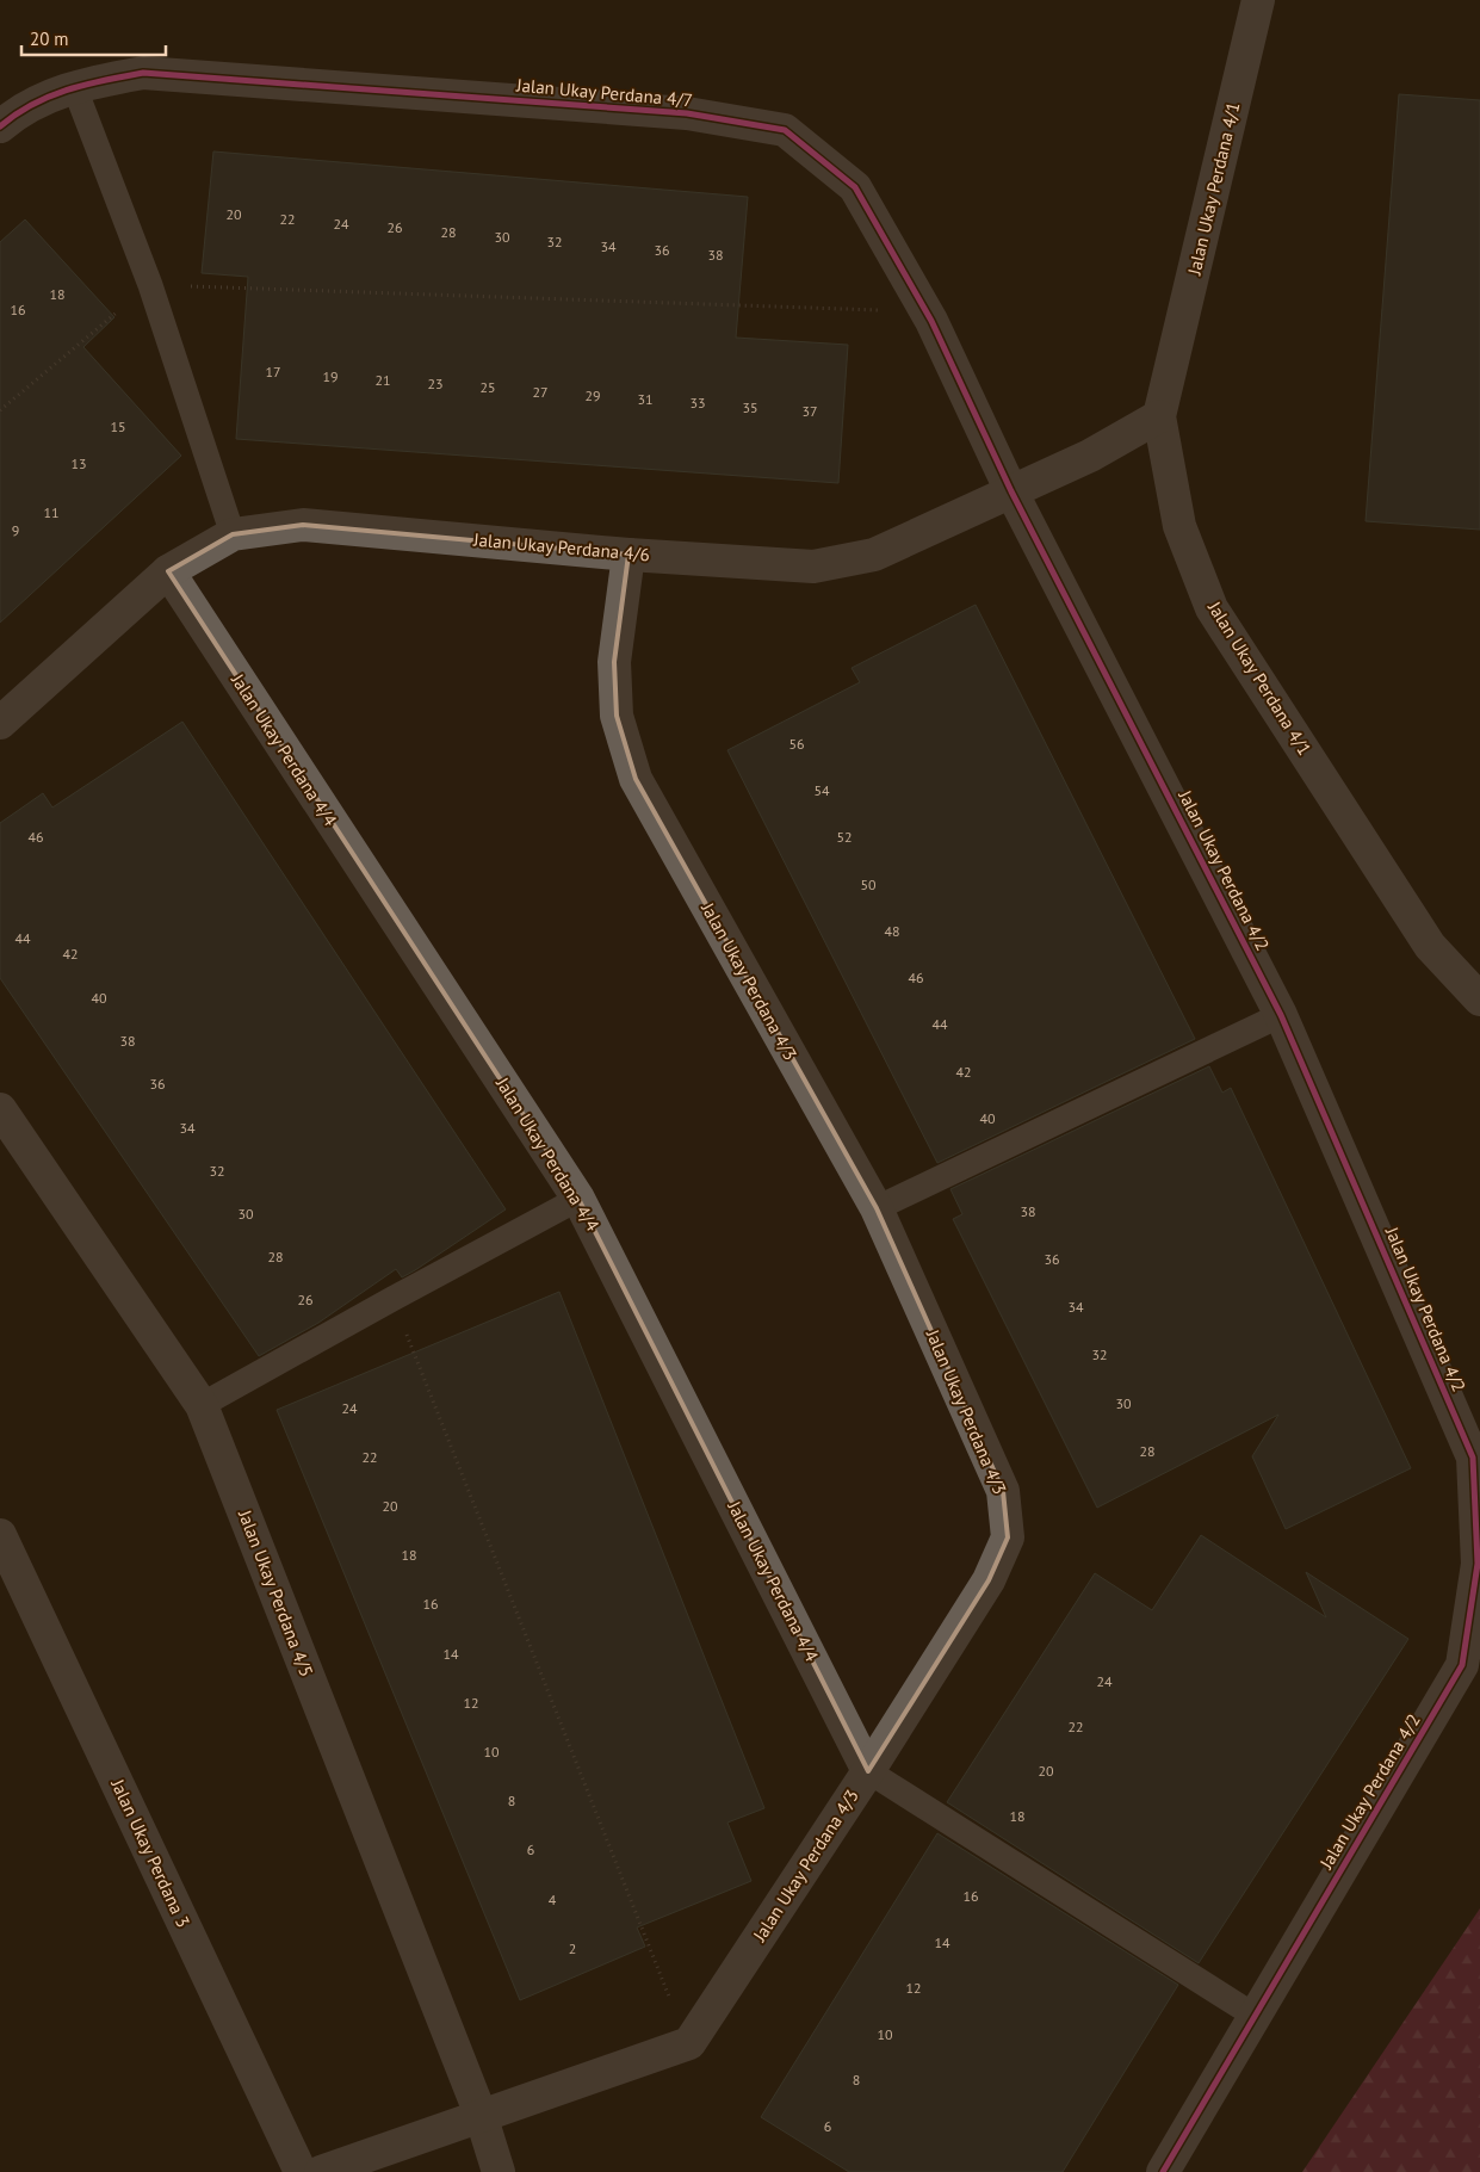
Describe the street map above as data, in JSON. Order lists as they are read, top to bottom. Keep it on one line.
{"streets":{"street":["Jalan Ukay Perdana 4/7","Jalan Ukay Perdana 4/1","Jalan Ukay Perdana 4/6","Jalan Ukay Perdana 4/4","Jalan Ukay Perdana 4/2","Jalan Ukay Perdana 4/3","Jalan Ukay Perdana 4/5","Jalan Ukay Perdana 3"]},"crossings":[["Jalan Ukay Perdana 4/7","Jalan Ukay Perdana 4/6"],["Jalan Ukay Perdana 4/7","Jalan Ukay Perdana 4/2"],["Jalan Ukay Perdana 4/1","Jalan Ukay Perdana 4/6"],["Jalan Ukay Perdana 4/6","Jalan Ukay Perdana 4/4"],["Jalan Ukay Perdana 4/6","Jalan Ukay Perdana 4/2"],["Jalan Ukay Perdana 4/6","Jalan Ukay Perdana 4/3"],["Jalan Ukay Perdana 4/4","Jalan Ukay Perdana 4/3"]],"house_numbers":["20","22","24","26","28","30","32","34","36","38","18","16","17","19","21","23","25","27","29","31","33","35","37","15","13","11","9","56","54","46","52","50","48","44","42","46","40","44","38","42","36","40","34","32","38","30","28","36","26","34","32","30","24","28","22","20","18","16","14","24","12","22","10","20","8","18","6","16","4","14","2","12","10","8","6"],"scale_bar":"20 m"}
